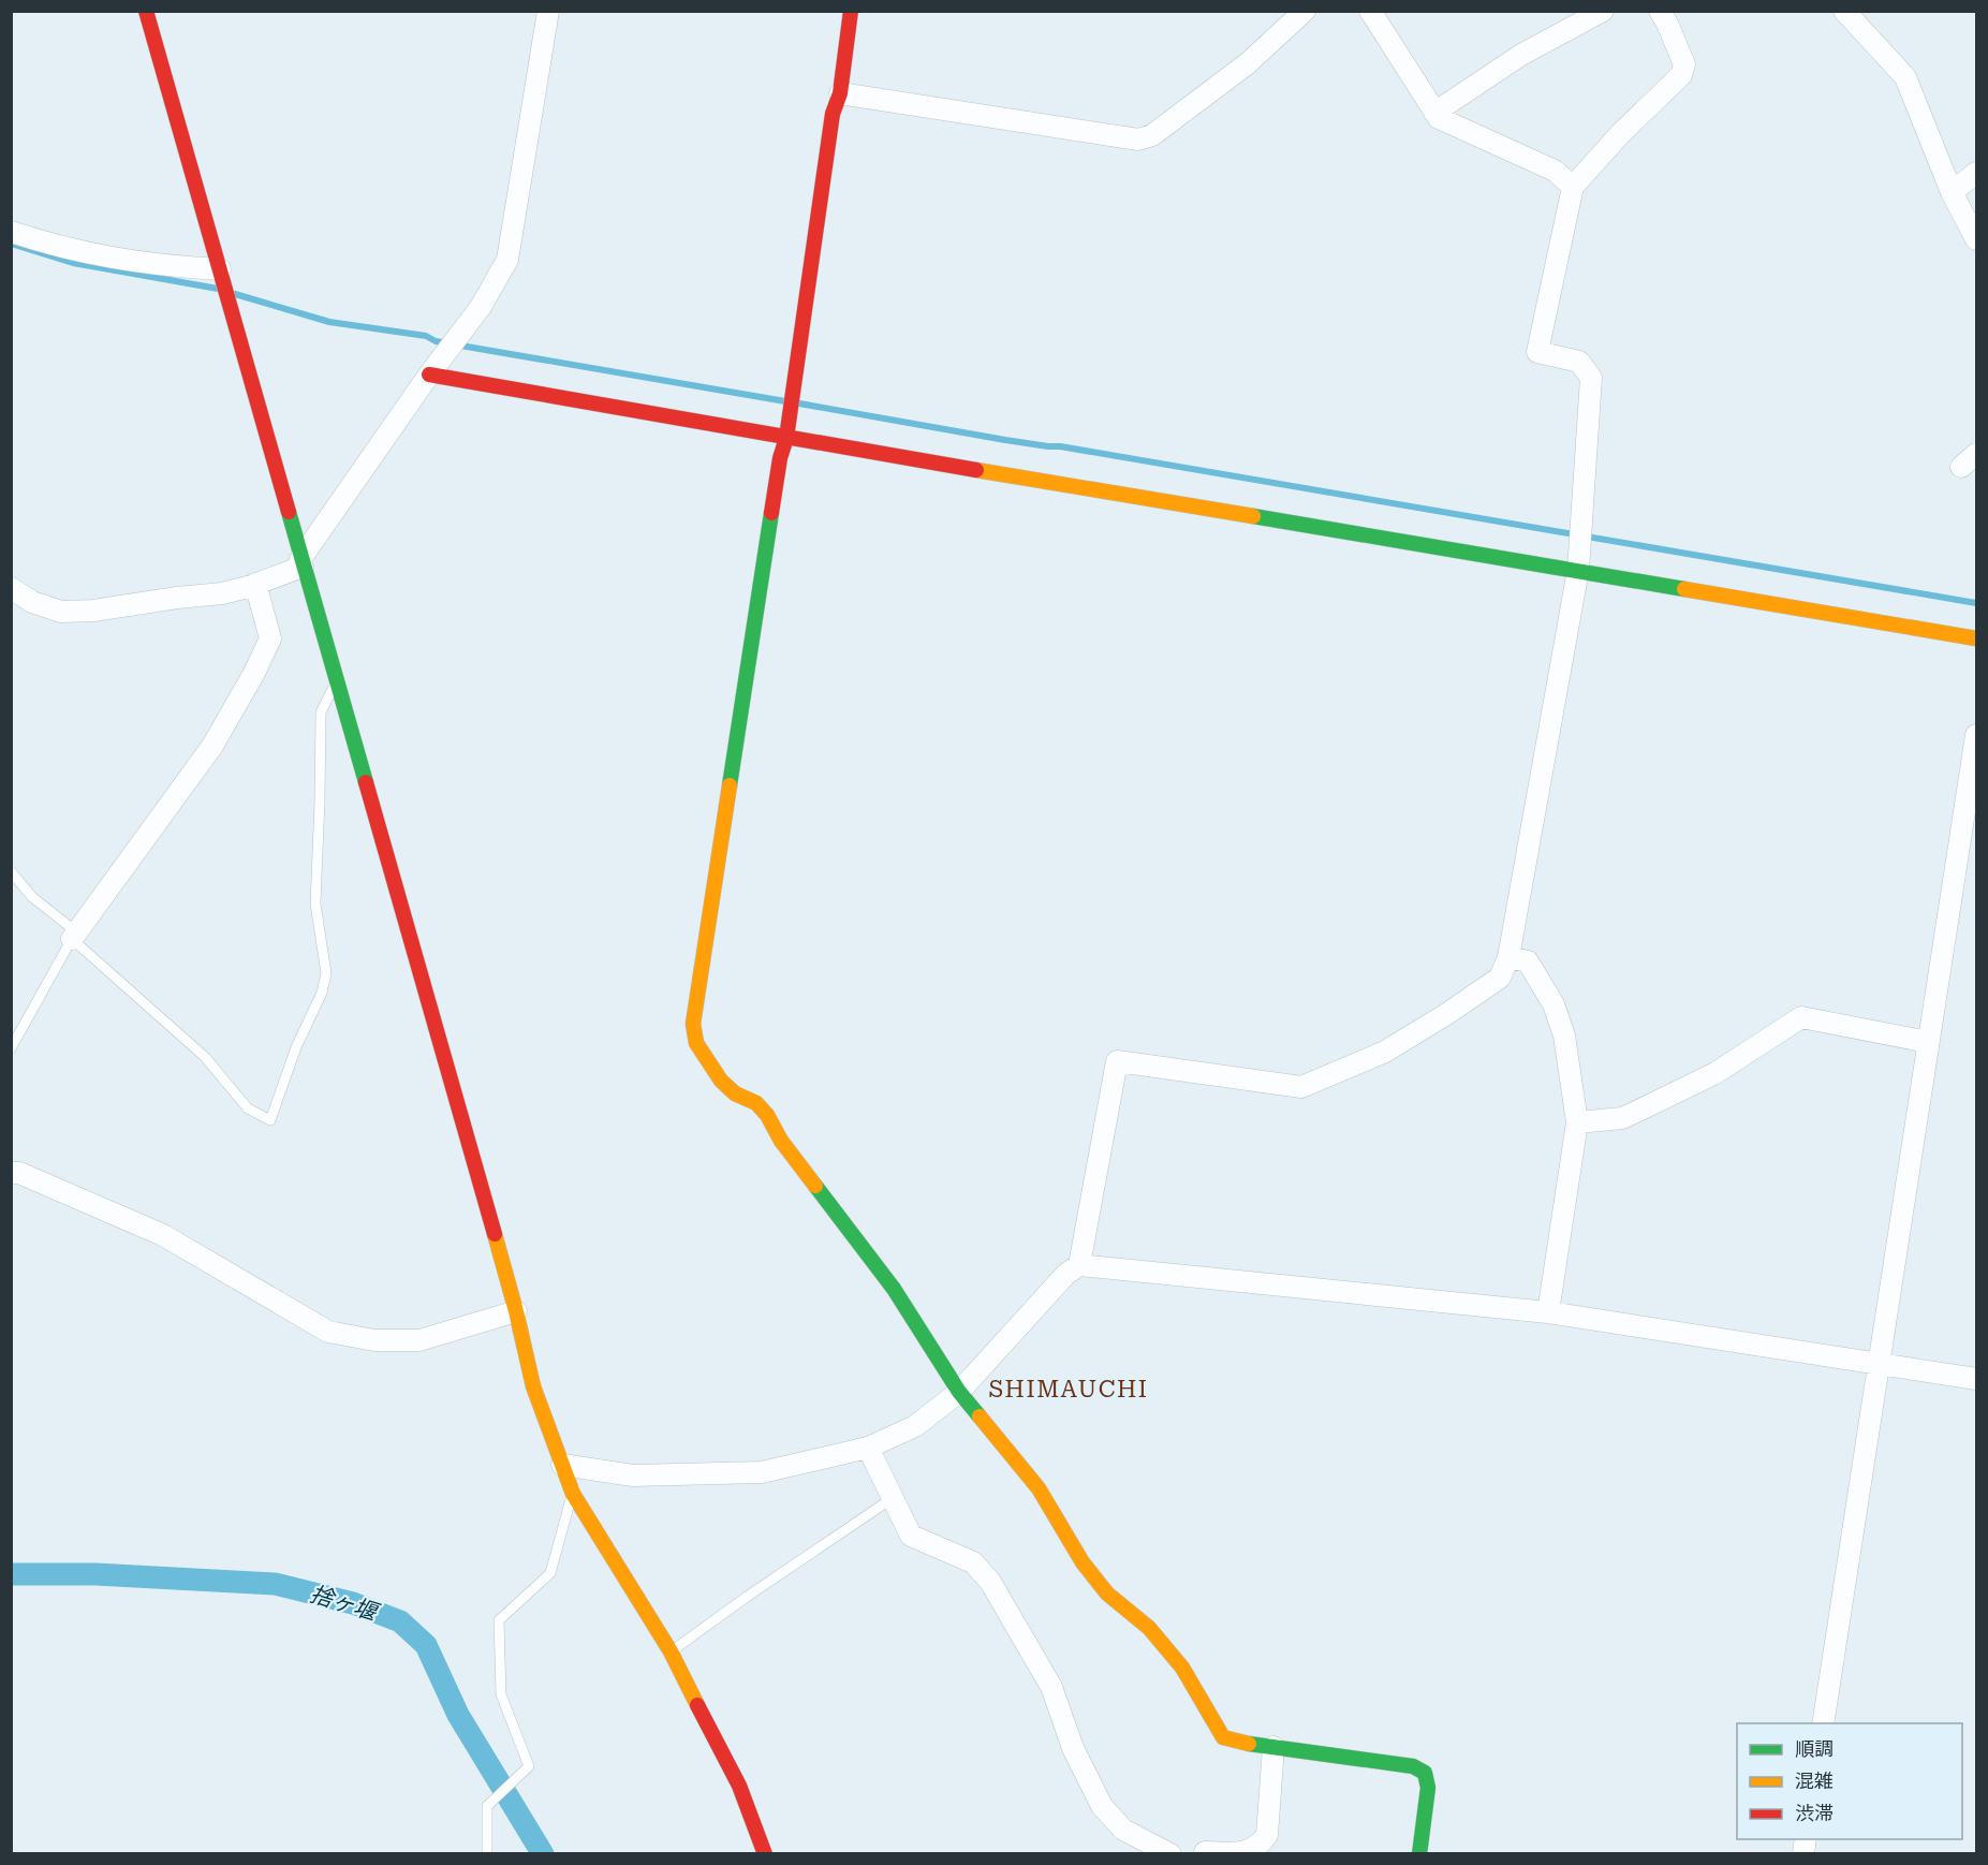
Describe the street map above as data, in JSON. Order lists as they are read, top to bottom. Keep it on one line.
{"districts":["SHIMAUCHI"],"water":["捨ヶ堰"],"legend":["順調","混雑","渋滞"]}
